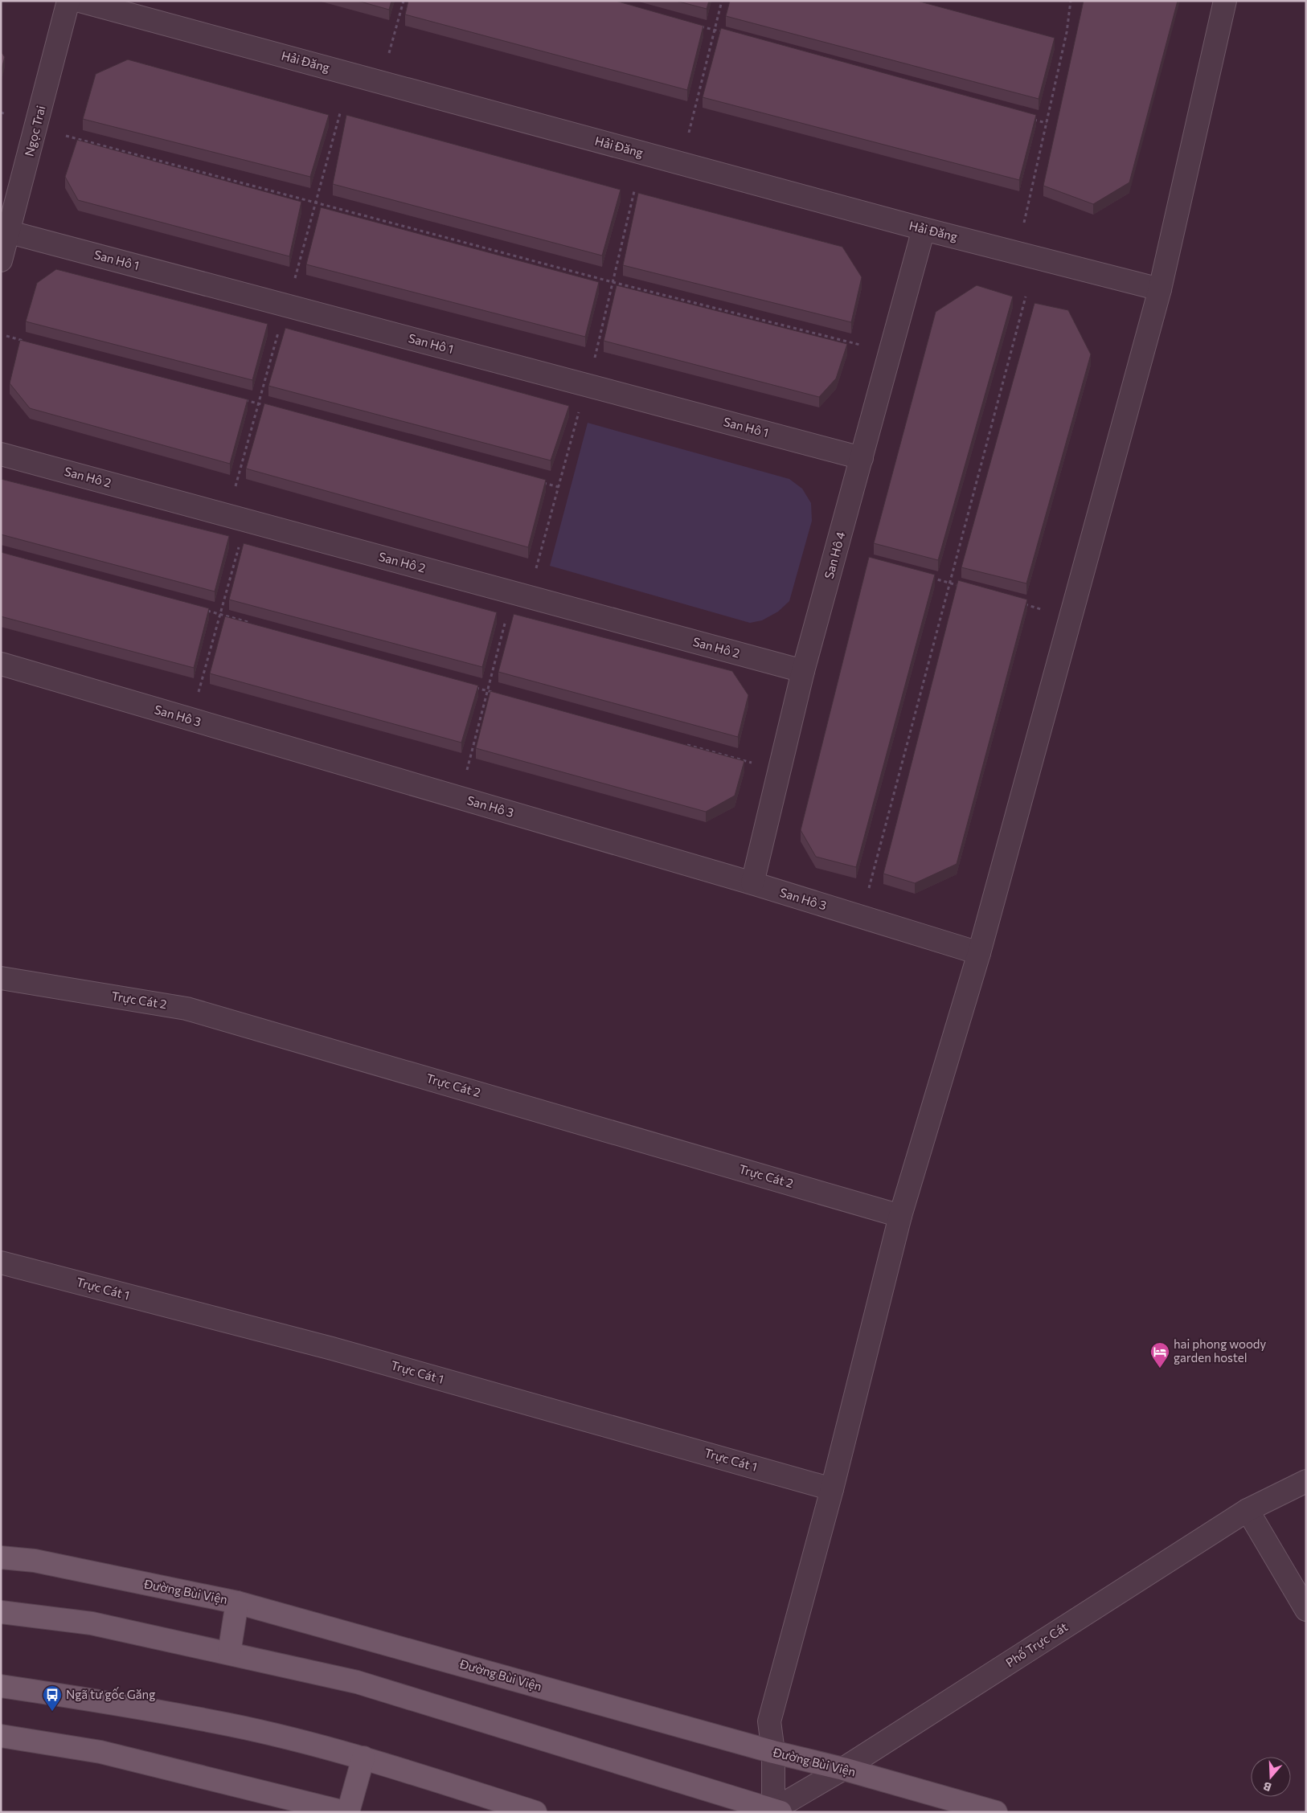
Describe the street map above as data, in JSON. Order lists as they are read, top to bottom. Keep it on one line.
{"streets":{"main road":["Đường Bùi Viện"],"street":["Hải Đăng","Ngọc Trai","San Hô 1","San Hô 2","San Hô 4","San Hô 3","Trực Cát 2","Trực Cát 1","Phố Trực Cát"]},"crossings":[["Hải Đăng","San Hô 4"],["Ngọc Trai","San Hô 1"],["San Hô 1","San Hô 4"],["San Hô 2","San Hô 4"],["San Hô 4","San Hô 3"],["Đường Bùi Viện","Phố Trực Cát"]],"places":{"hotel":["hai phong woody garden hostel"],"bus stop":["Ngã tư gốc Găng"]},"north":"bottom"}
